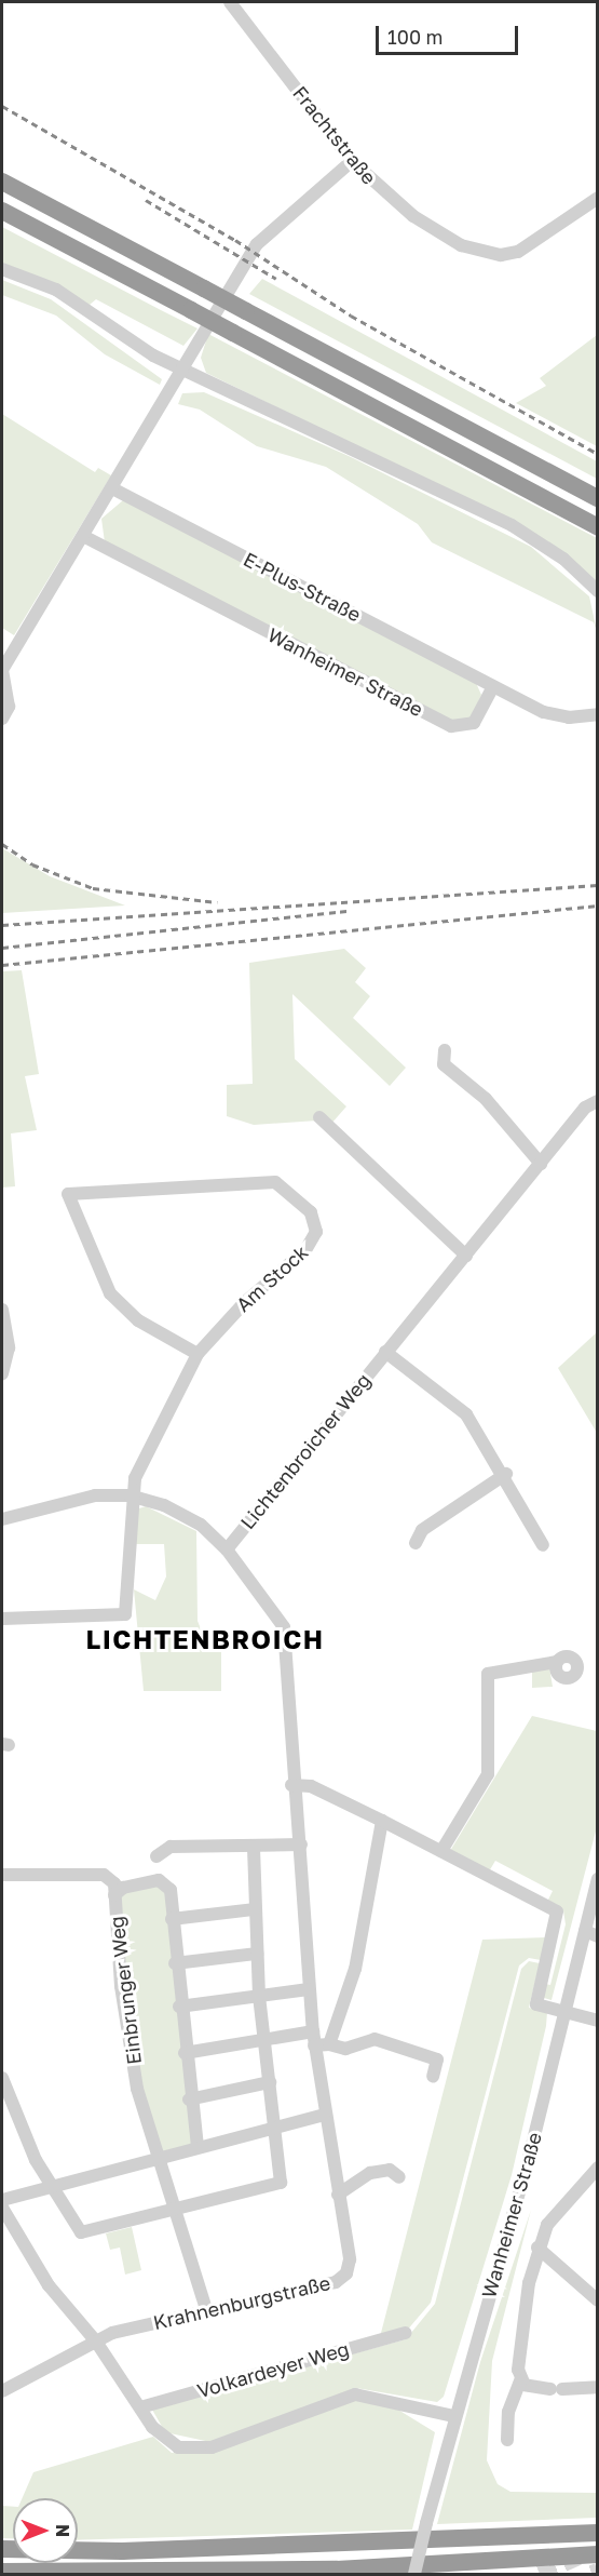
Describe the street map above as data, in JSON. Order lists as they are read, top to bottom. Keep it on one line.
{"streets":{"street":["Frachtstraße","E-Plus-Straße","Wanheimer Straße","Am Stock","Lichtenbroicher Weg","Einbrunger Weg","Krahnenburgstraße","Volkardeyer Weg"]},"crossings":[["E-Plus-Straße","Wanheimer Straße"],["Am Stock","Lichtenbroicher Weg"],["Lichtenbroicher Weg","Krahnenburgstraße"],["Einbrunger Weg","Krahnenburgstraße"]],"districts":["LICHTENBROICH"],"scale_bar":"100 m","north":"right"}
